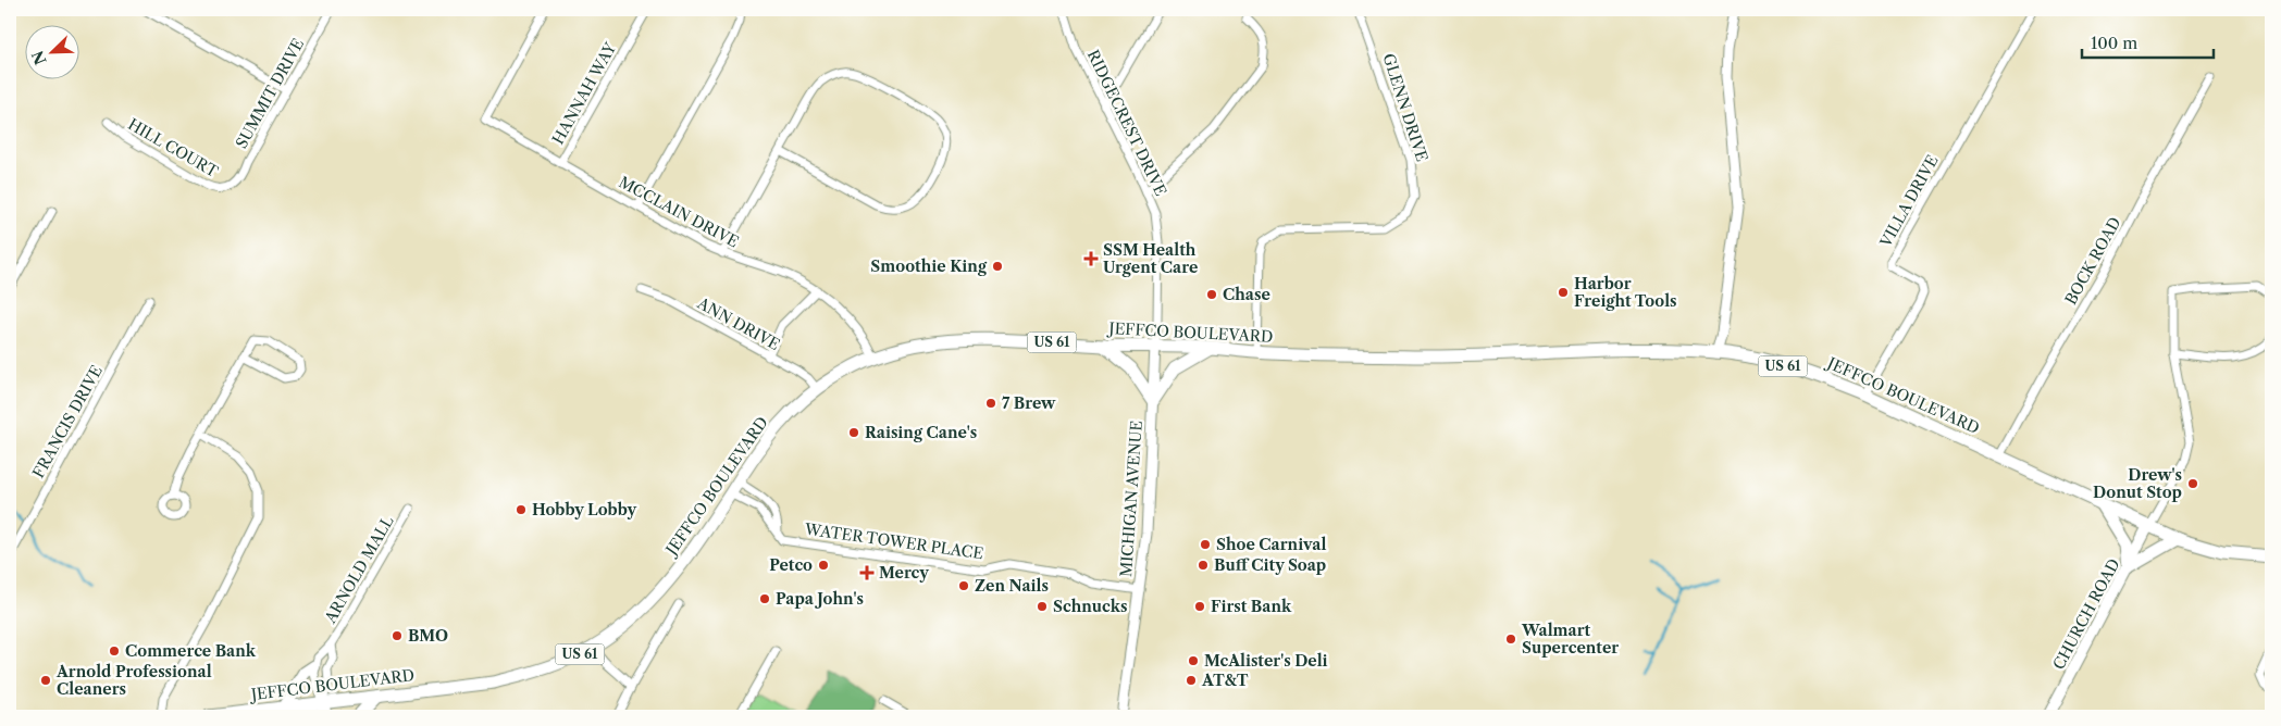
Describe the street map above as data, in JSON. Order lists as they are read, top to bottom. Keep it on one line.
{"streets":{"main road":["JEFFCO BOULEVARD","US 61","CHURCH ROAD"],"street":["SUMMIT DRIVE","HANNAH WAY","GLENN DRIVE","RIDGECREST DRIVE","HILL COURT","VILLA DRIVE","MCCLAIN DRIVE","BOCK ROAD","ANN DRIVE","FRANCIS DRIVE","MICHIGAN AVENUE","WATER TOWER PLACE","ARNOLD MALL"]},"crossings":[["SUMMIT DRIVE","HILL COURT"],["HANNAH WAY","MCCLAIN DRIVE"],["GLENN DRIVE","JEFFCO BOULEVARD"],["RIDGECREST DRIVE","JEFFCO BOULEVARD"],["RIDGECREST DRIVE","MICHIGAN AVENUE"],["VILLA DRIVE","JEFFCO BOULEVARD"],["MCCLAIN DRIVE","JEFFCO BOULEVARD"],["BOCK ROAD","JEFFCO BOULEVARD"],["ANN DRIVE","JEFFCO BOULEVARD"],["JEFFCO BOULEVARD","MICHIGAN AVENUE"],["JEFFCO BOULEVARD","WATER TOWER PLACE"],["JEFFCO BOULEVARD","ARNOLD MALL"],["JEFFCO BOULEVARD","CHURCH ROAD"],["MICHIGAN AVENUE","WATER TOWER PLACE"]],"places":{"health":["SSM Health Urgent Care","Mercy"],"other":["Smoothie King","Harbor Freight Tools","Chase","7 Brew","Raising Cane's","Drew's Donut Stop","Hobby Lobby","Shoe Carnival","Petco","Buff City Soap","Zen Nails","Papa John's","Schnucks","First Bank","BMO","Walmart Supercenter","Commerce Bank","McAlister's Deli","Arnold Professional Cleaners","AT&T"]},"scale_bar":"100 m","north":"bottom left"}
